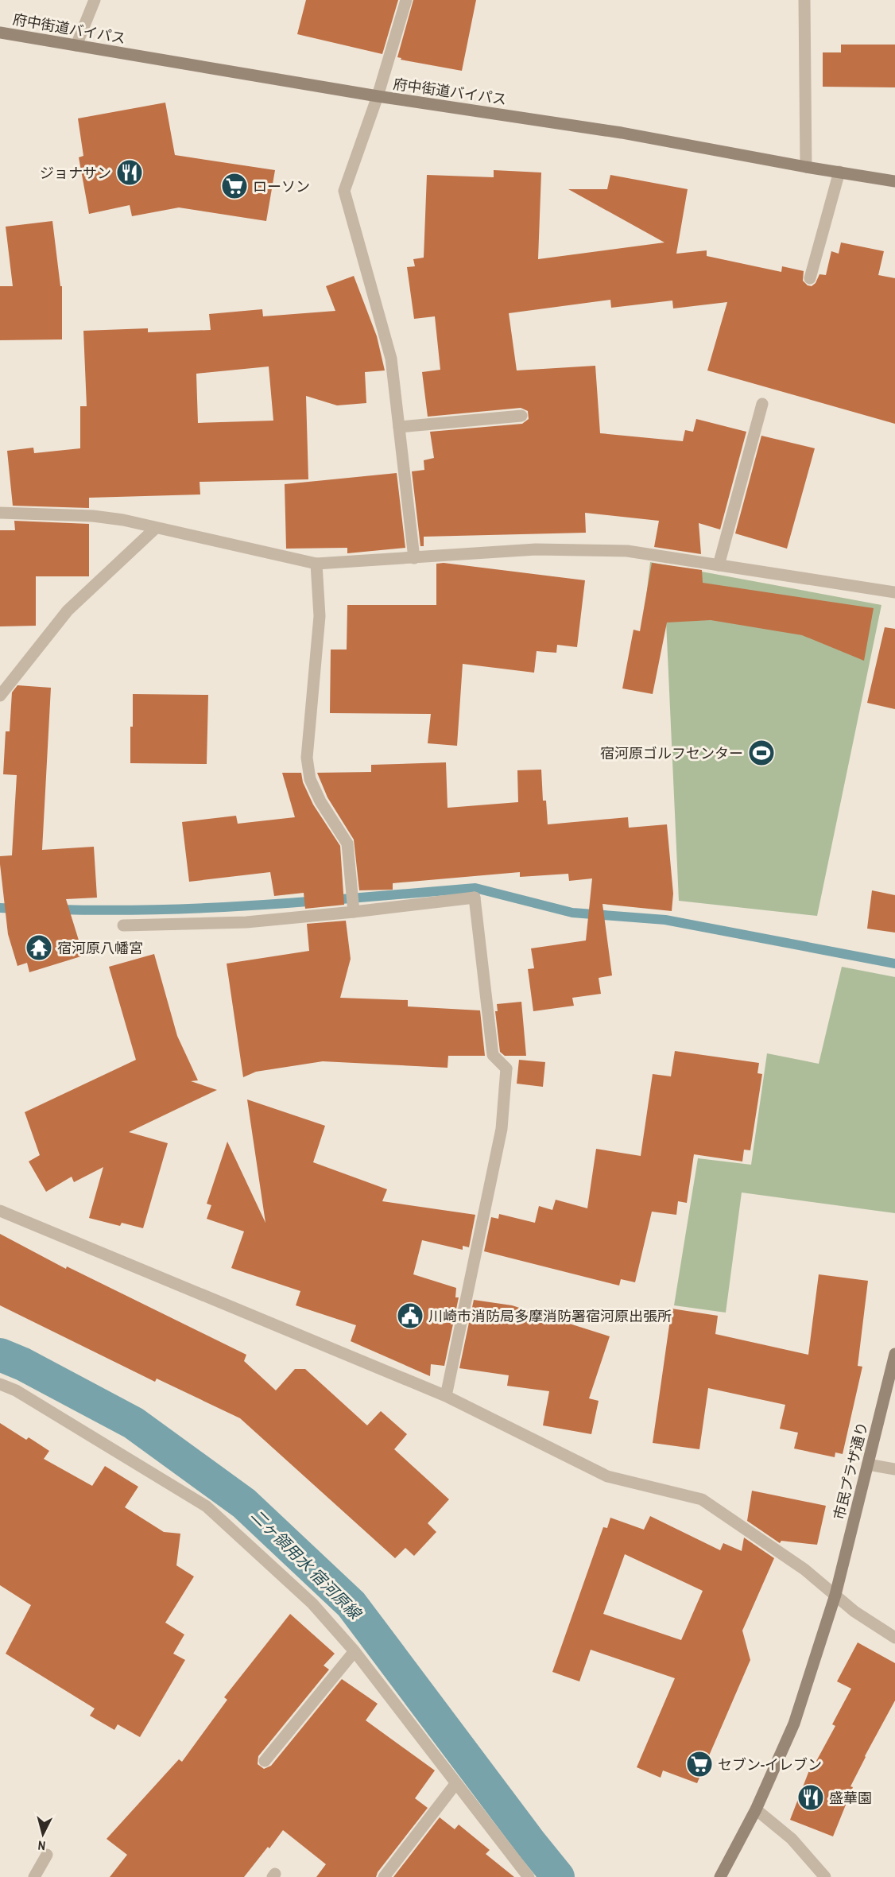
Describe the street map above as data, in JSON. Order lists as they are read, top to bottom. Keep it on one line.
{"streets":{"street":["府中街道バイパス","市民プラザ通り"]},"water":["二ヶ領用水 宿河原線"],"places":{"restaurant":["ジョナサン","盛華園"],"supermarket":["ローソン","セブン-イレブン"],"sports":["宿河原ゴルフセンター"],"temple":["宿河原八幡宮"],"public building":["川崎市消防局多摩消防署宿河原出張所"]},"north":"bottom"}
